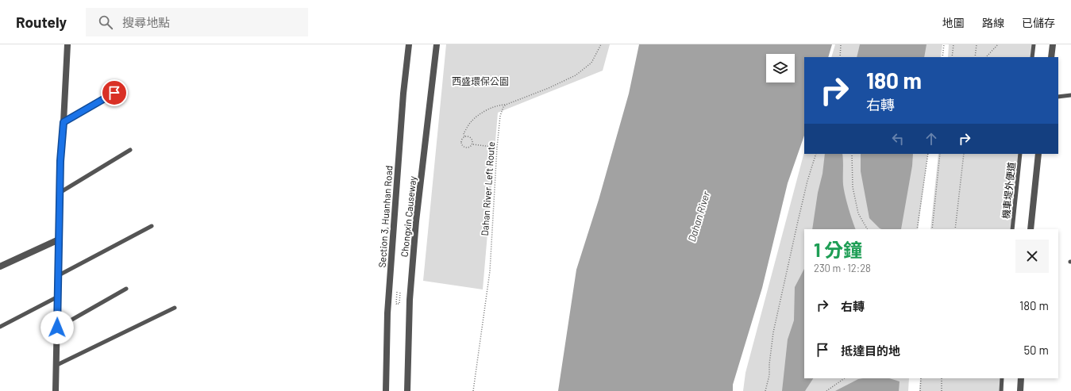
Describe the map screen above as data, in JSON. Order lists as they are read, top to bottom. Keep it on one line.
{"streets":{"street":["Section 3, Huanhan Road","Chongxin Causeway"],"lane":["機車堤外便道"],"path":["Dahan River Left Route"]},"water":["Dahan River"],"parks":["西盛環保公園"],"page":{"header":"Routely","search":"搜尋地點","nav":["地圖","路線","已儲存"],"turn":["180 m","右轉"],"heading":["1 分鐘","230 m · 12:28"],"list":[{"name":"右轉","value":"180 m"},{"name":"抵達目的地","value":"50 m"}]}}
